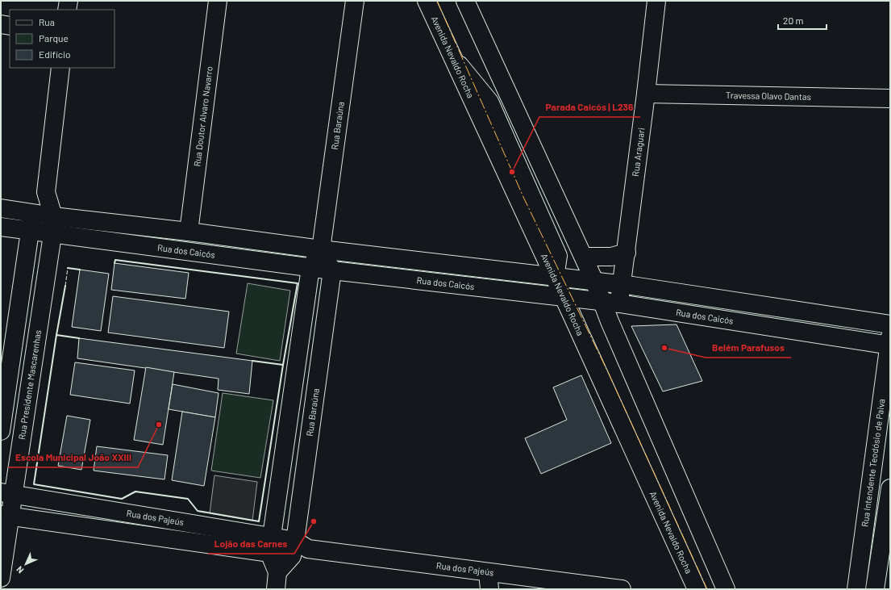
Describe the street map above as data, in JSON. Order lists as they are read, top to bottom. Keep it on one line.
{"streets":{"main road":["Avenida Nevaldo Rocha","Travessa Olavo Dantas","Rua Doutor Alvaro Navarro","Rua Baraúna","Rua Araguari","Rua dos Caicós","Rua Presidente Mascarenhas","Rua Intendente Teodósio de Paiva","Rua dos Pajeús"]},"crossings":[["Avenida Nevaldo Rocha","Rua dos Caicós"],["Travessa Olavo Dantas","Rua Araguari"],["Rua Doutor Alvaro Navarro","Rua dos Caicós"],["Rua Baraúna","Rua dos Caicós"],["Rua Baraúna","Rua dos Pajeús"],["Rua Araguari","Rua dos Caicós"],["Rua dos Caicós","Rua Presidente Mascarenhas"],["Rua dos Caicós","Rua Intendente Teodósio de Paiva"],["Rua Presidente Mascarenhas","Rua dos Pajeús"]],"places":["Parada Caicós | L236","Belém Parafusos","Escola Municipal João XXIII","Lojão das Carnes"],"legend":["Rua","Parque","Edifício"],"scale_bar":"20 m","north":"bottom left"}
